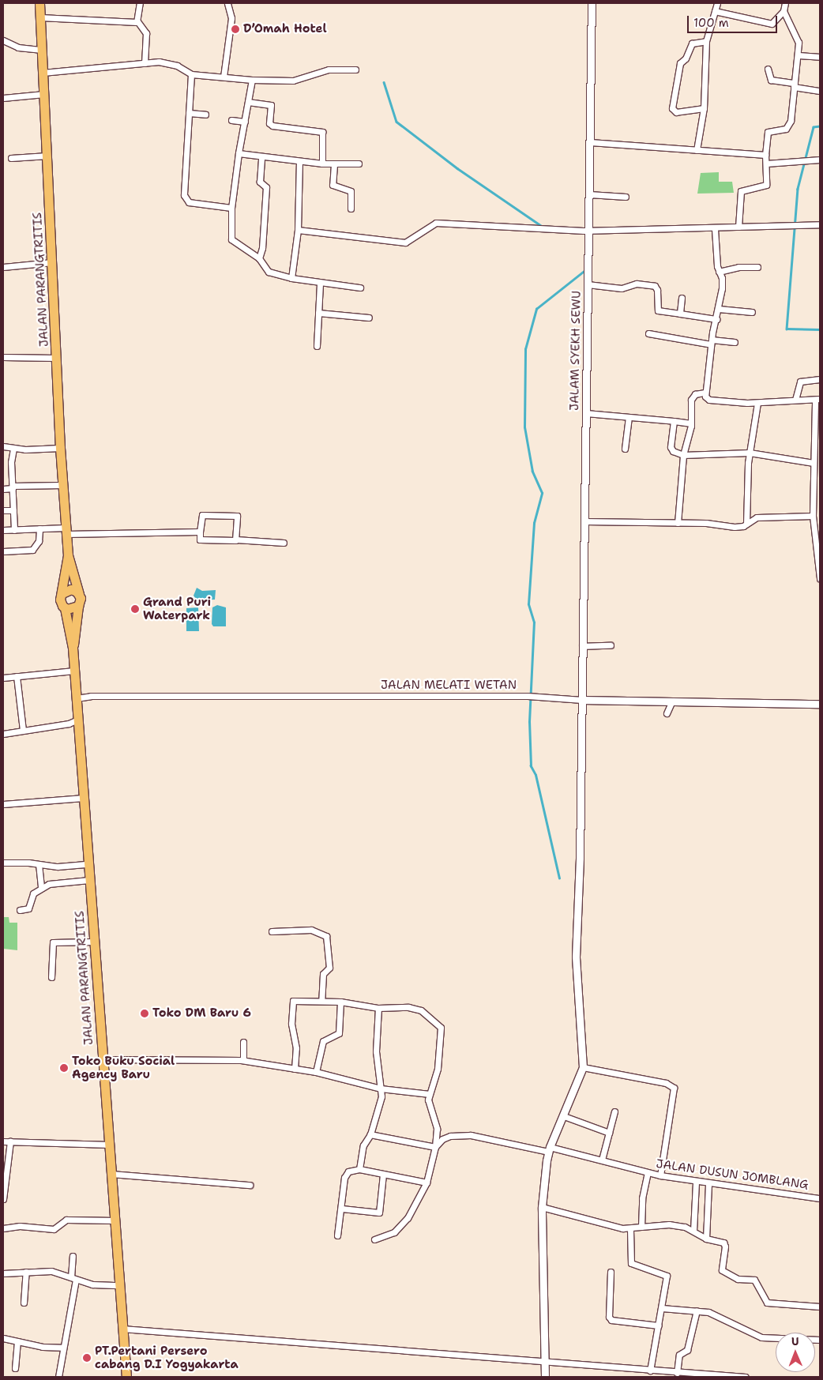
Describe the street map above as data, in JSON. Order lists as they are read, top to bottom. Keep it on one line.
{"streets":{"main road":["JALAN PARANGTRITIS"],"street":["JALAM SYEKH SEWU","JALAN MELATI WETAN","JALAN DUSUN JOMBLANG"]},"crossings":[["JALAN PARANGTRITIS","JALAN MELATI WETAN"],["JALAM SYEKH SEWU","JALAN MELATI WETAN"]],"places":["D’Omah Hotel","Grand Puri Waterpark","Toko DM Baru 6","Toko Buku Social Agency Baru","PT.Pertani Persero cabang D.I Yogyakarta"],"scale_bar":"100 m","north":"top"}
